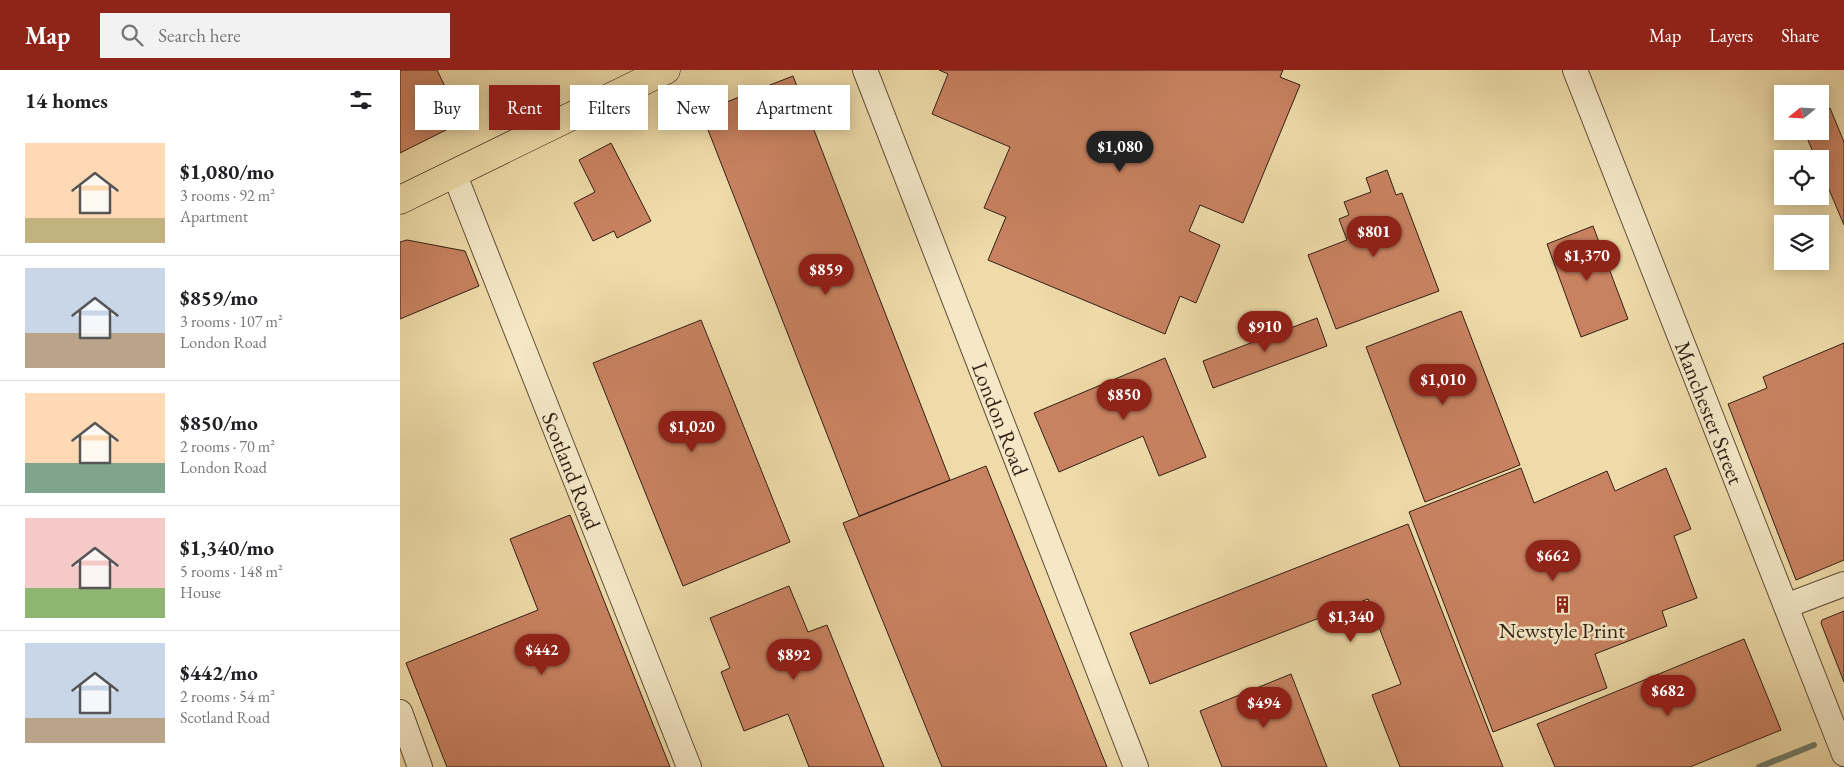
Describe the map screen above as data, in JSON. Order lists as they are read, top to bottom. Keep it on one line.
{"streets":{"street":["Manchester Street","London Road","Scotland Road"]},"places":{"building":["Newstyle Print"]},"north":"left","page":{"header":"Map","search":"Search here","nav":["Map","Layers","Share"],"heading":"14 homes","chip":["Buy","Rent","Filters","New","Apartment"],"list":[{"name":"$1,080/mo","note":"3 rooms · 92 m² · Apartment"},{"name":"$859/mo","note":"3 rooms · 107 m² · London Road"},{"name":"$850/mo","note":"2 rooms · 70 m² · London Road"},{"name":"$1,340/mo","note":"5 rooms · 148 m² · House"},{"name":"$442/mo","note":"2 rooms · 54 m² · Scotland Road"}],"price":["$1,080","$801","$1,370","$859","$910","$1,010","$850","$1,020","$662","$1,340","$442","$892","$682","$494"]}}
